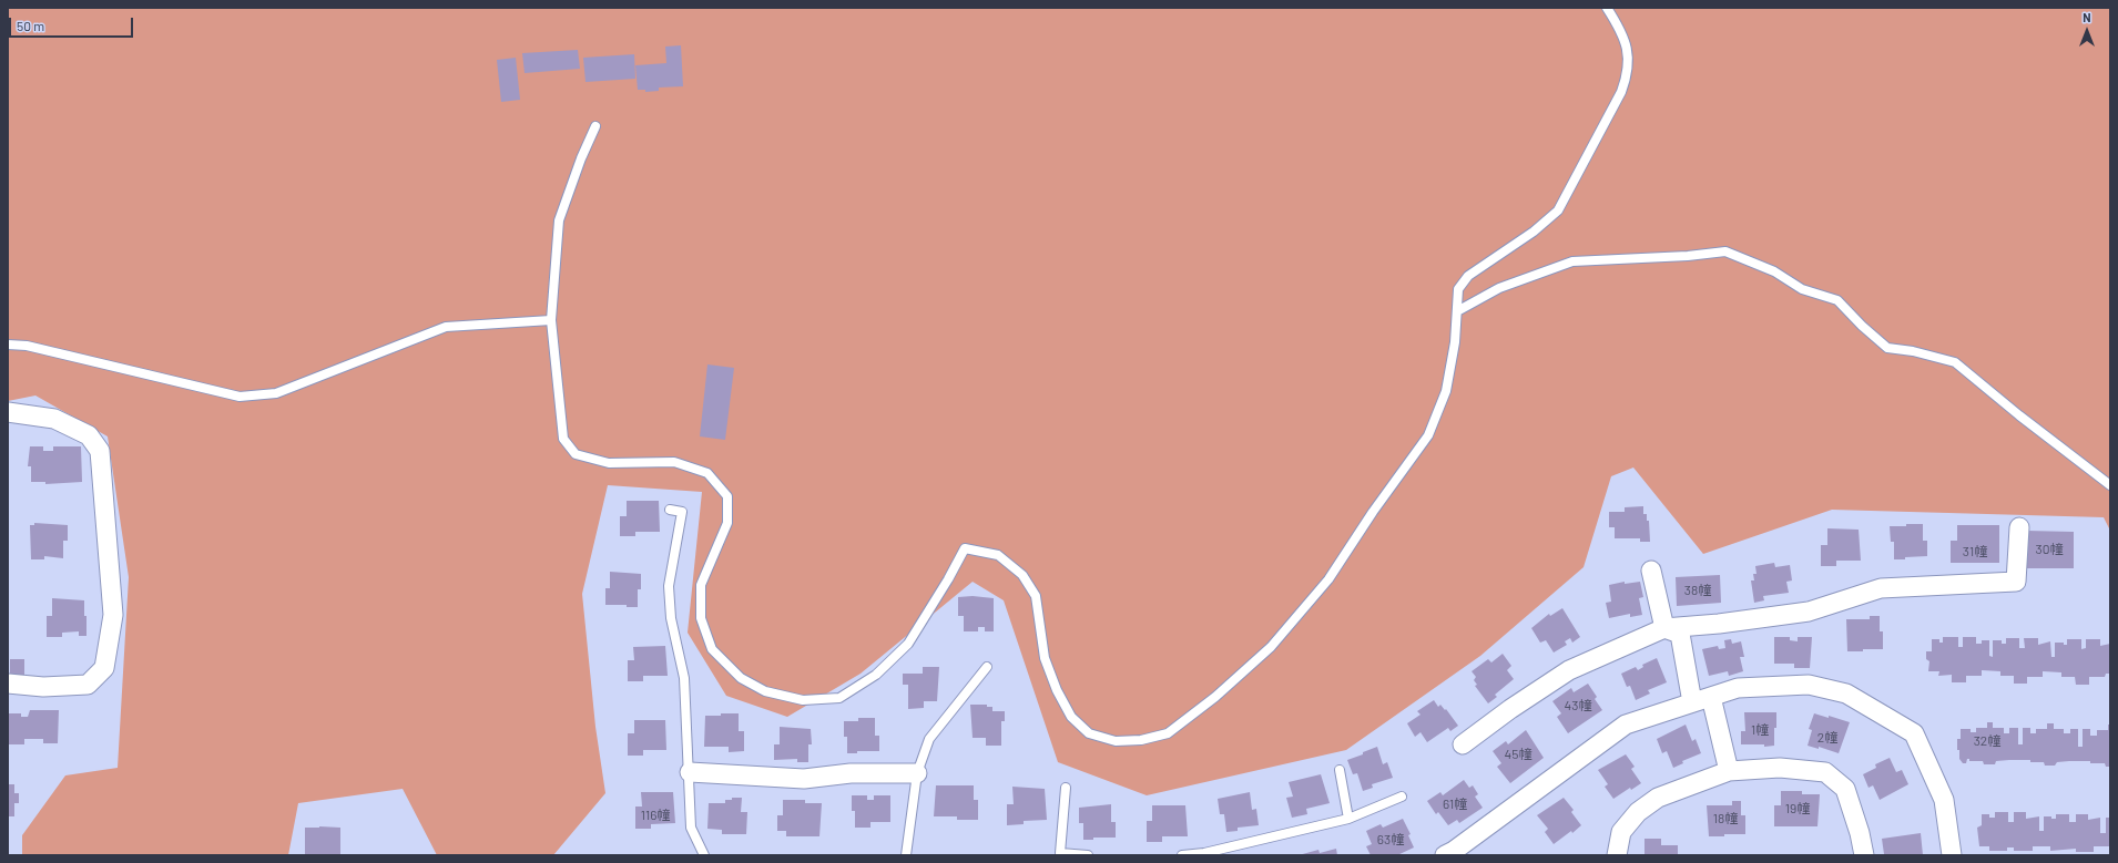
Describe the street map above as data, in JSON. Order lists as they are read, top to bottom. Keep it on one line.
{"house_numbers":["30幢","31幢","38幢","43幢","1幢","2幢","32幢","45幢","61幢","19幢","116幢","18幢","63幢"],"scale_bar":"50 m","north":"top"}
